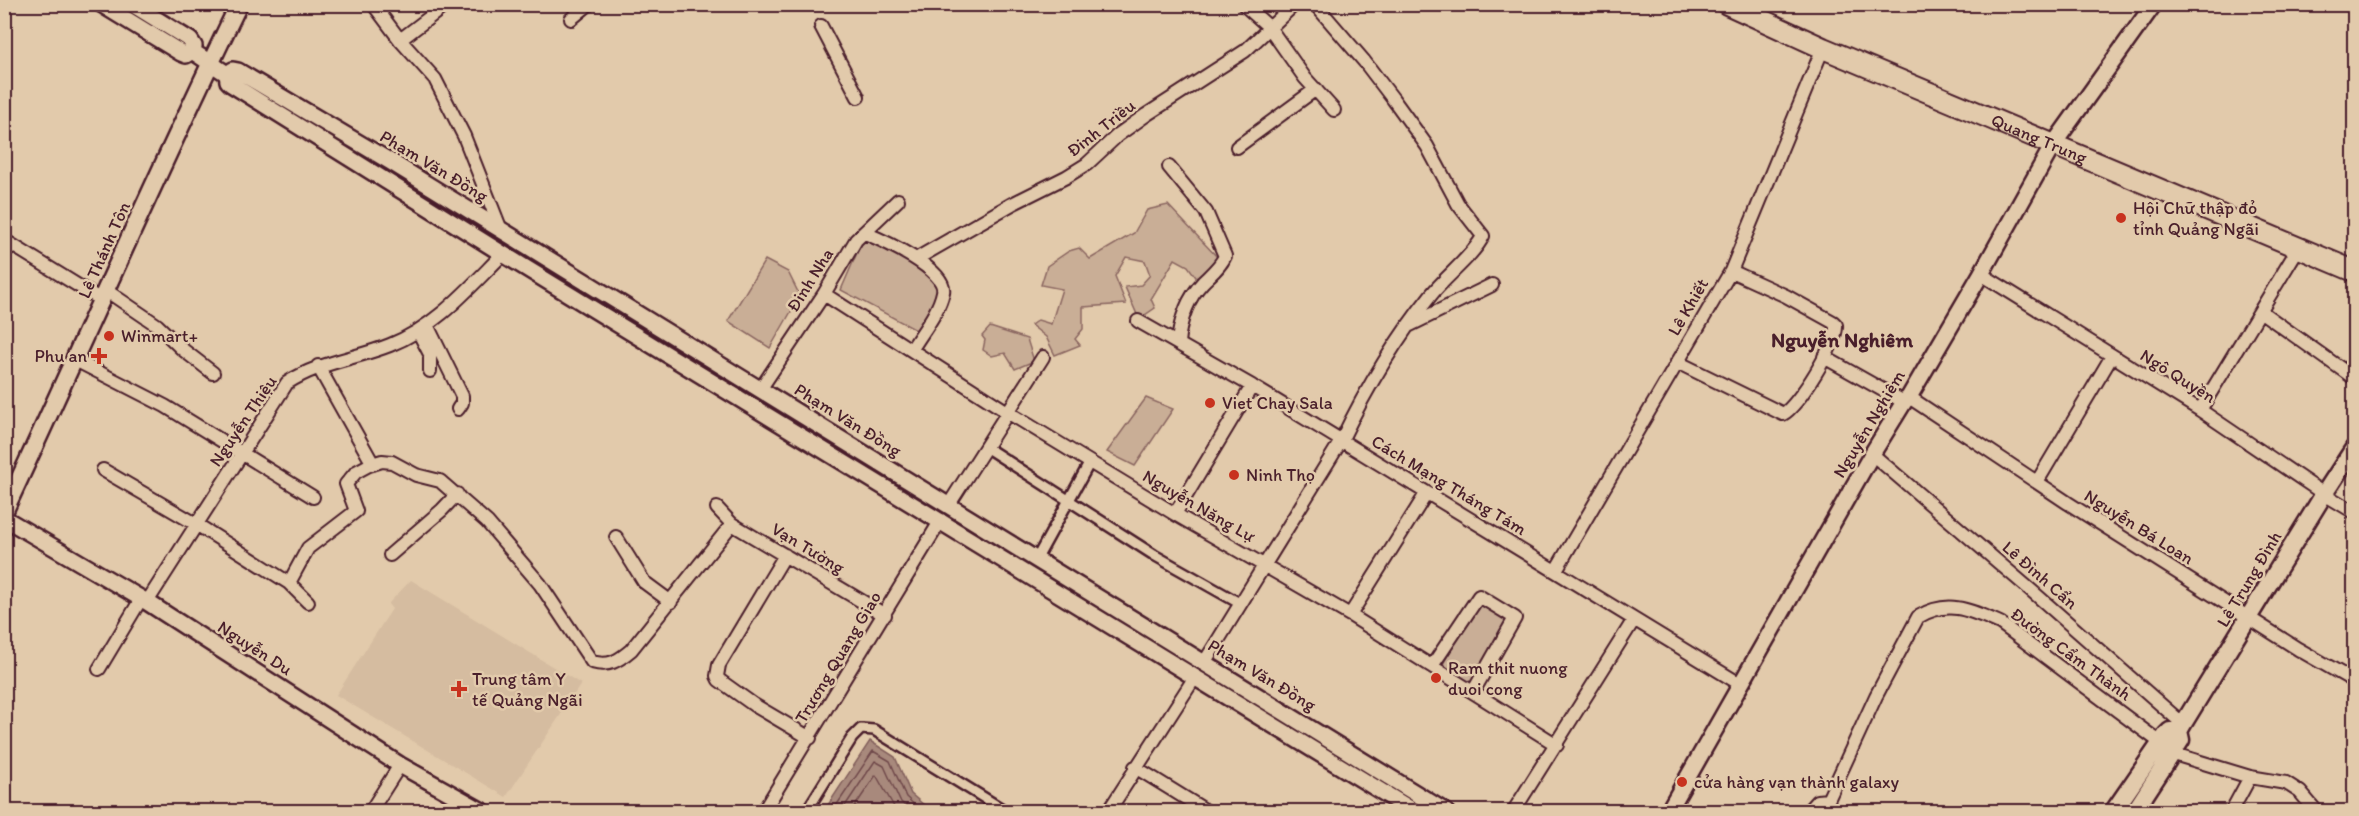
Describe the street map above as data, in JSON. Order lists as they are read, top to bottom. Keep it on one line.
{"streets":{"main road":["Quang Trung","Lê Thánh Tôn","Lê Trung Đình"],"street":["Đinh Triều","Phạm Văn Đồng","Đinh Nha","Lê Khiết","Ngô Quyền","Nguyễn Thiệu","Nguyễn Nghiêm","Cách Mạng Tháng Tám","Nguyễn Năng Lự","Nguyễn Bá Loan","Vạn Tường","Lê Đình Cẩn","Nguyễn Du","Đường Cẩm Thành","Trương Quang Giao"]},"crossings":[["Quang Trung","Lê Khiết"],["Quang Trung","Nguyễn Nghiêm"],["Phạm Văn Đồng","Lê Thánh Tôn"],["Phạm Văn Đồng","Đinh Nha"],["Phạm Văn Đồng","Nguyễn Thiệu"],["Phạm Văn Đồng","Trương Quang Giao"],["Đinh Nha","Nguyễn Năng Lự"],["Lê Khiết","Cách Mạng Tháng Tám"],["Ngô Quyền","Nguyễn Nghiêm"],["Ngô Quyền","Lê Trung Đình"],["Nguyễn Thiệu","Nguyễn Du"],["Nguyễn Nghiêm","Cách Mạng Tháng Tám"],["Nguyễn Nghiêm","Nguyễn Bá Loan"],["Nguyễn Nghiêm","Lê Đình Cẩn"],["Nguyễn Năng Lự","Trương Quang Giao"],["Nguyễn Bá Loan","Lê Trung Đình"],["Vạn Tường","Trương Quang Giao"],["Lê Đình Cẩn","Lê Trung Đình"],["Lê Trung Đình","Đường Cẩm Thành"]],"districts":["Nguyễn Nghiêm"],"places":{"other":["Hội Chữ thập đỏ tỉnh Quảng Ngãi","Winmart+","Viet Chay Sala","Ninh Thọ","Ram thit nuong duoi cong","cửa hàng vạn thành galaxy"],"health":["Phu an","Trung tâm Y tế Quảng Ngãi"]}}
